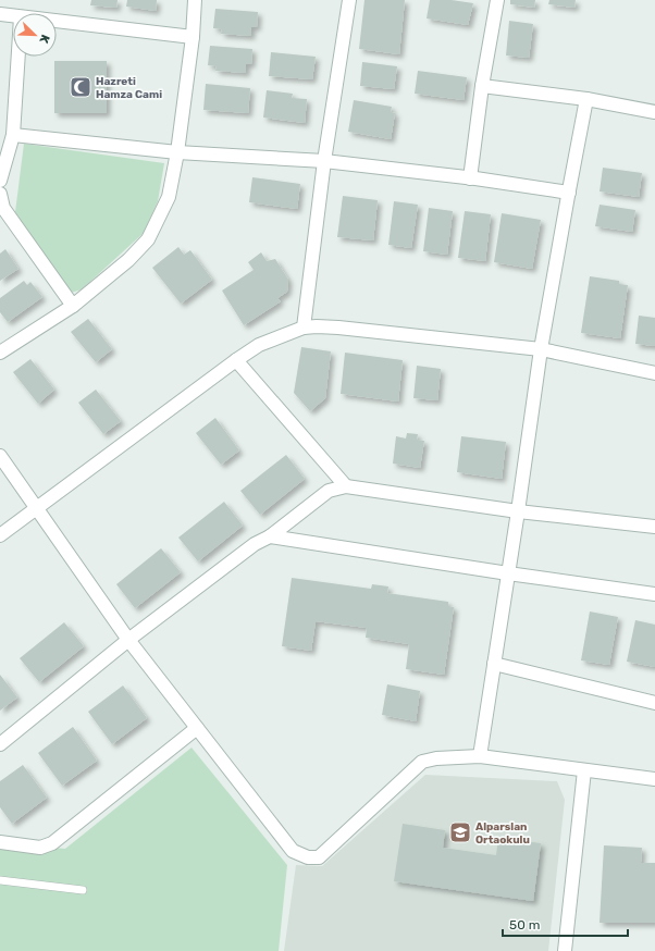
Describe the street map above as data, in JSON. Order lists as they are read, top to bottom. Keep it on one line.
{"places":{"mosque":["Hazreti Hamza Cami"],"school or university":["Alparslan Ortaokulu"]},"scale_bar":"50 m","north":"bottom right"}
